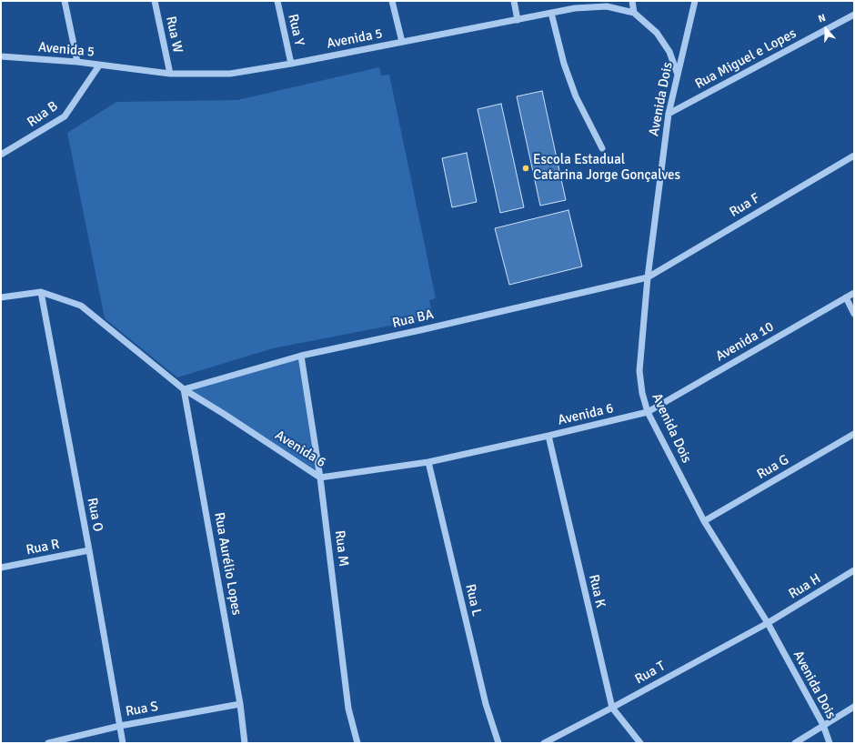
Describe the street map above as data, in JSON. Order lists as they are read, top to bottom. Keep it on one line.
{"streets":{"street":["Rua Y","Rua W","Avenida 5","Rua Miguel e Lopes","Avenida Dois","Rua B","Rua F","Rua BA","Avenida 10","Avenida 6","Rua G","Rua O","Rua R","Rua M","Rua Aurélio Lopes","Rua H","Rua K","Rua L","Rua T","Rua S"]},"crossings":[["Rua Y","Avenida 5"],["Rua W","Avenida 5"],["Avenida 5","Avenida Dois"],["Avenida 5","Rua B"],["Rua Miguel e Lopes","Avenida Dois"],["Avenida Dois","Rua F"],["Avenida Dois","Rua BA"],["Avenida Dois","Avenida 10"],["Avenida Dois","Avenida 6"],["Avenida Dois","Rua G"],["Avenida Dois","Rua H"],["Avenida Dois","Rua T"],["Rua F","Rua BA"],["Rua BA","Avenida 6"],["Rua BA","Rua M"],["Rua BA","Rua Aurélio Lopes"],["Avenida 10","Avenida 6"],["Avenida 6","Rua O"],["Avenida 6","Rua M"],["Avenida 6","Rua Aurélio Lopes"],["Avenida 6","Rua K"],["Avenida 6","Rua L"],["Rua O","Rua R"],["Rua O","Rua S"],["Rua Aurélio Lopes","Rua S"],["Rua H","Rua T"],["Rua K","Rua T"]],"places":["Escola Estadual Catarina Jorge Gonçalves"],"north":"top"}
